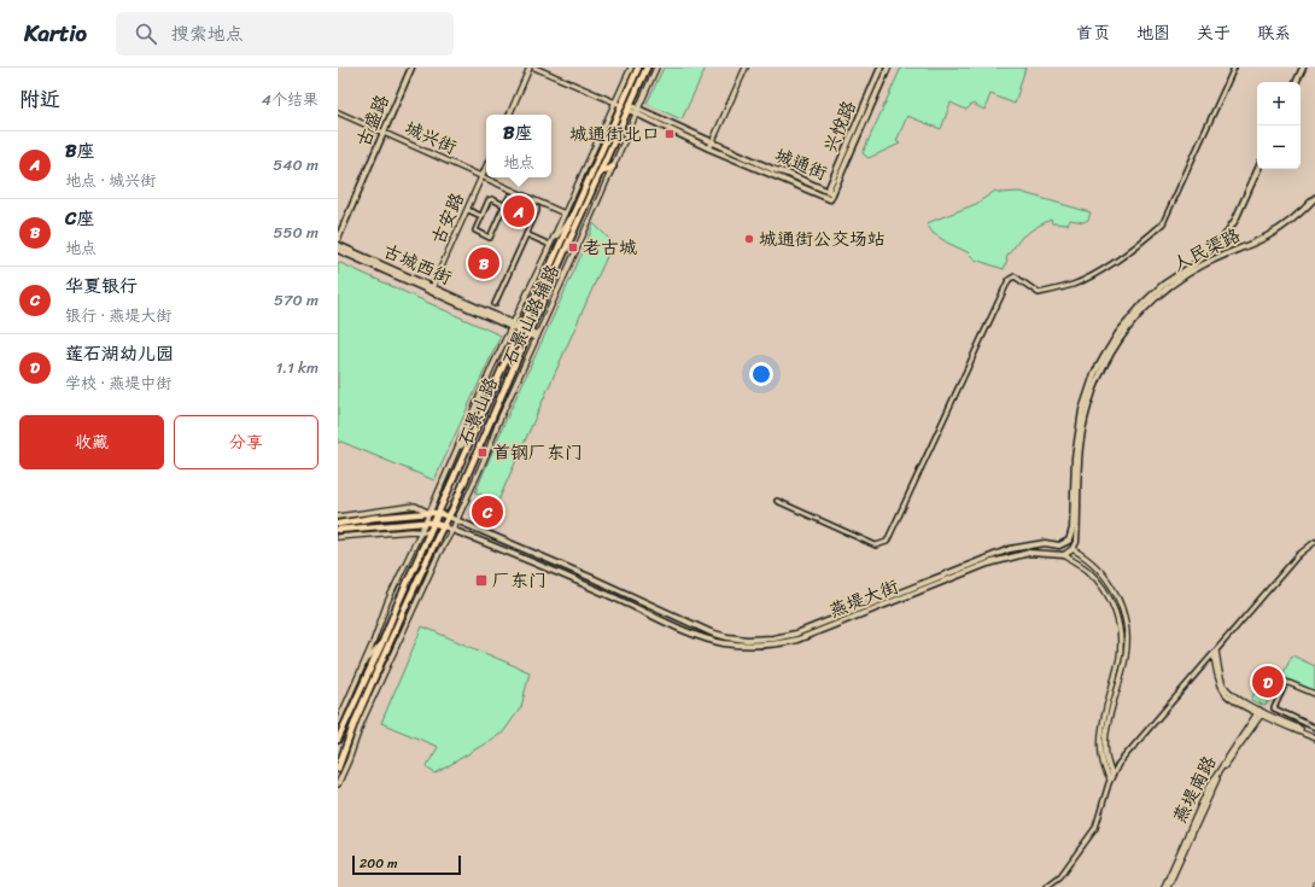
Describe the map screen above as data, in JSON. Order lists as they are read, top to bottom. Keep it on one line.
{"streets":{"main road":["古盛路","兴悦路","城通街","人民渠路","古城西街","石景山路","燕堤大街"],"street":["城兴街","古安路","石景山路辅路","燕堤南路"]},"crossings":[["古盛路","城兴街"],["兴悦路","城通街"],["城兴街","古安路"],["城兴街","石景山路辅路"],["城通街","石景山路辅路"],["城通街","石景山路"],["古安路","古城西街"],["人民渠路","燕堤大街"],["古城西街","石景山路辅路"],["古城西街","石景山路"],["石景山路辅路","燕堤大街"],["石景山路","燕堤大街"]],"places":{"transit":["城通街北口","老古城","首钢厂东门","厂东门"],"other":["城通街公交场站"]},"scale_bar":"200 m","page":{"header":"Kartio","search":"搜索地点","nav":["首页","地图","关于","联系"],"heading":["附近","4个结果"],"map_buttons":["+","−"],"popup":["B座","地点"],"list":[{"mark":"A","name":"B座","note":"地点 · 城兴街","value":"540 m"},{"mark":"B","name":"C座","note":"地点","value":"550 m"},{"mark":"C","name":"华夏银行","note":"银行 · 燕堤大街","value":"570 m"},{"mark":"D","name":"莲石湖幼儿园","note":"学校 · 燕堤中街","value":"1.1 km"}],"pins":["A","B","C","D"],"buttons":["收藏","分享"],"scale":"200 m"}}
